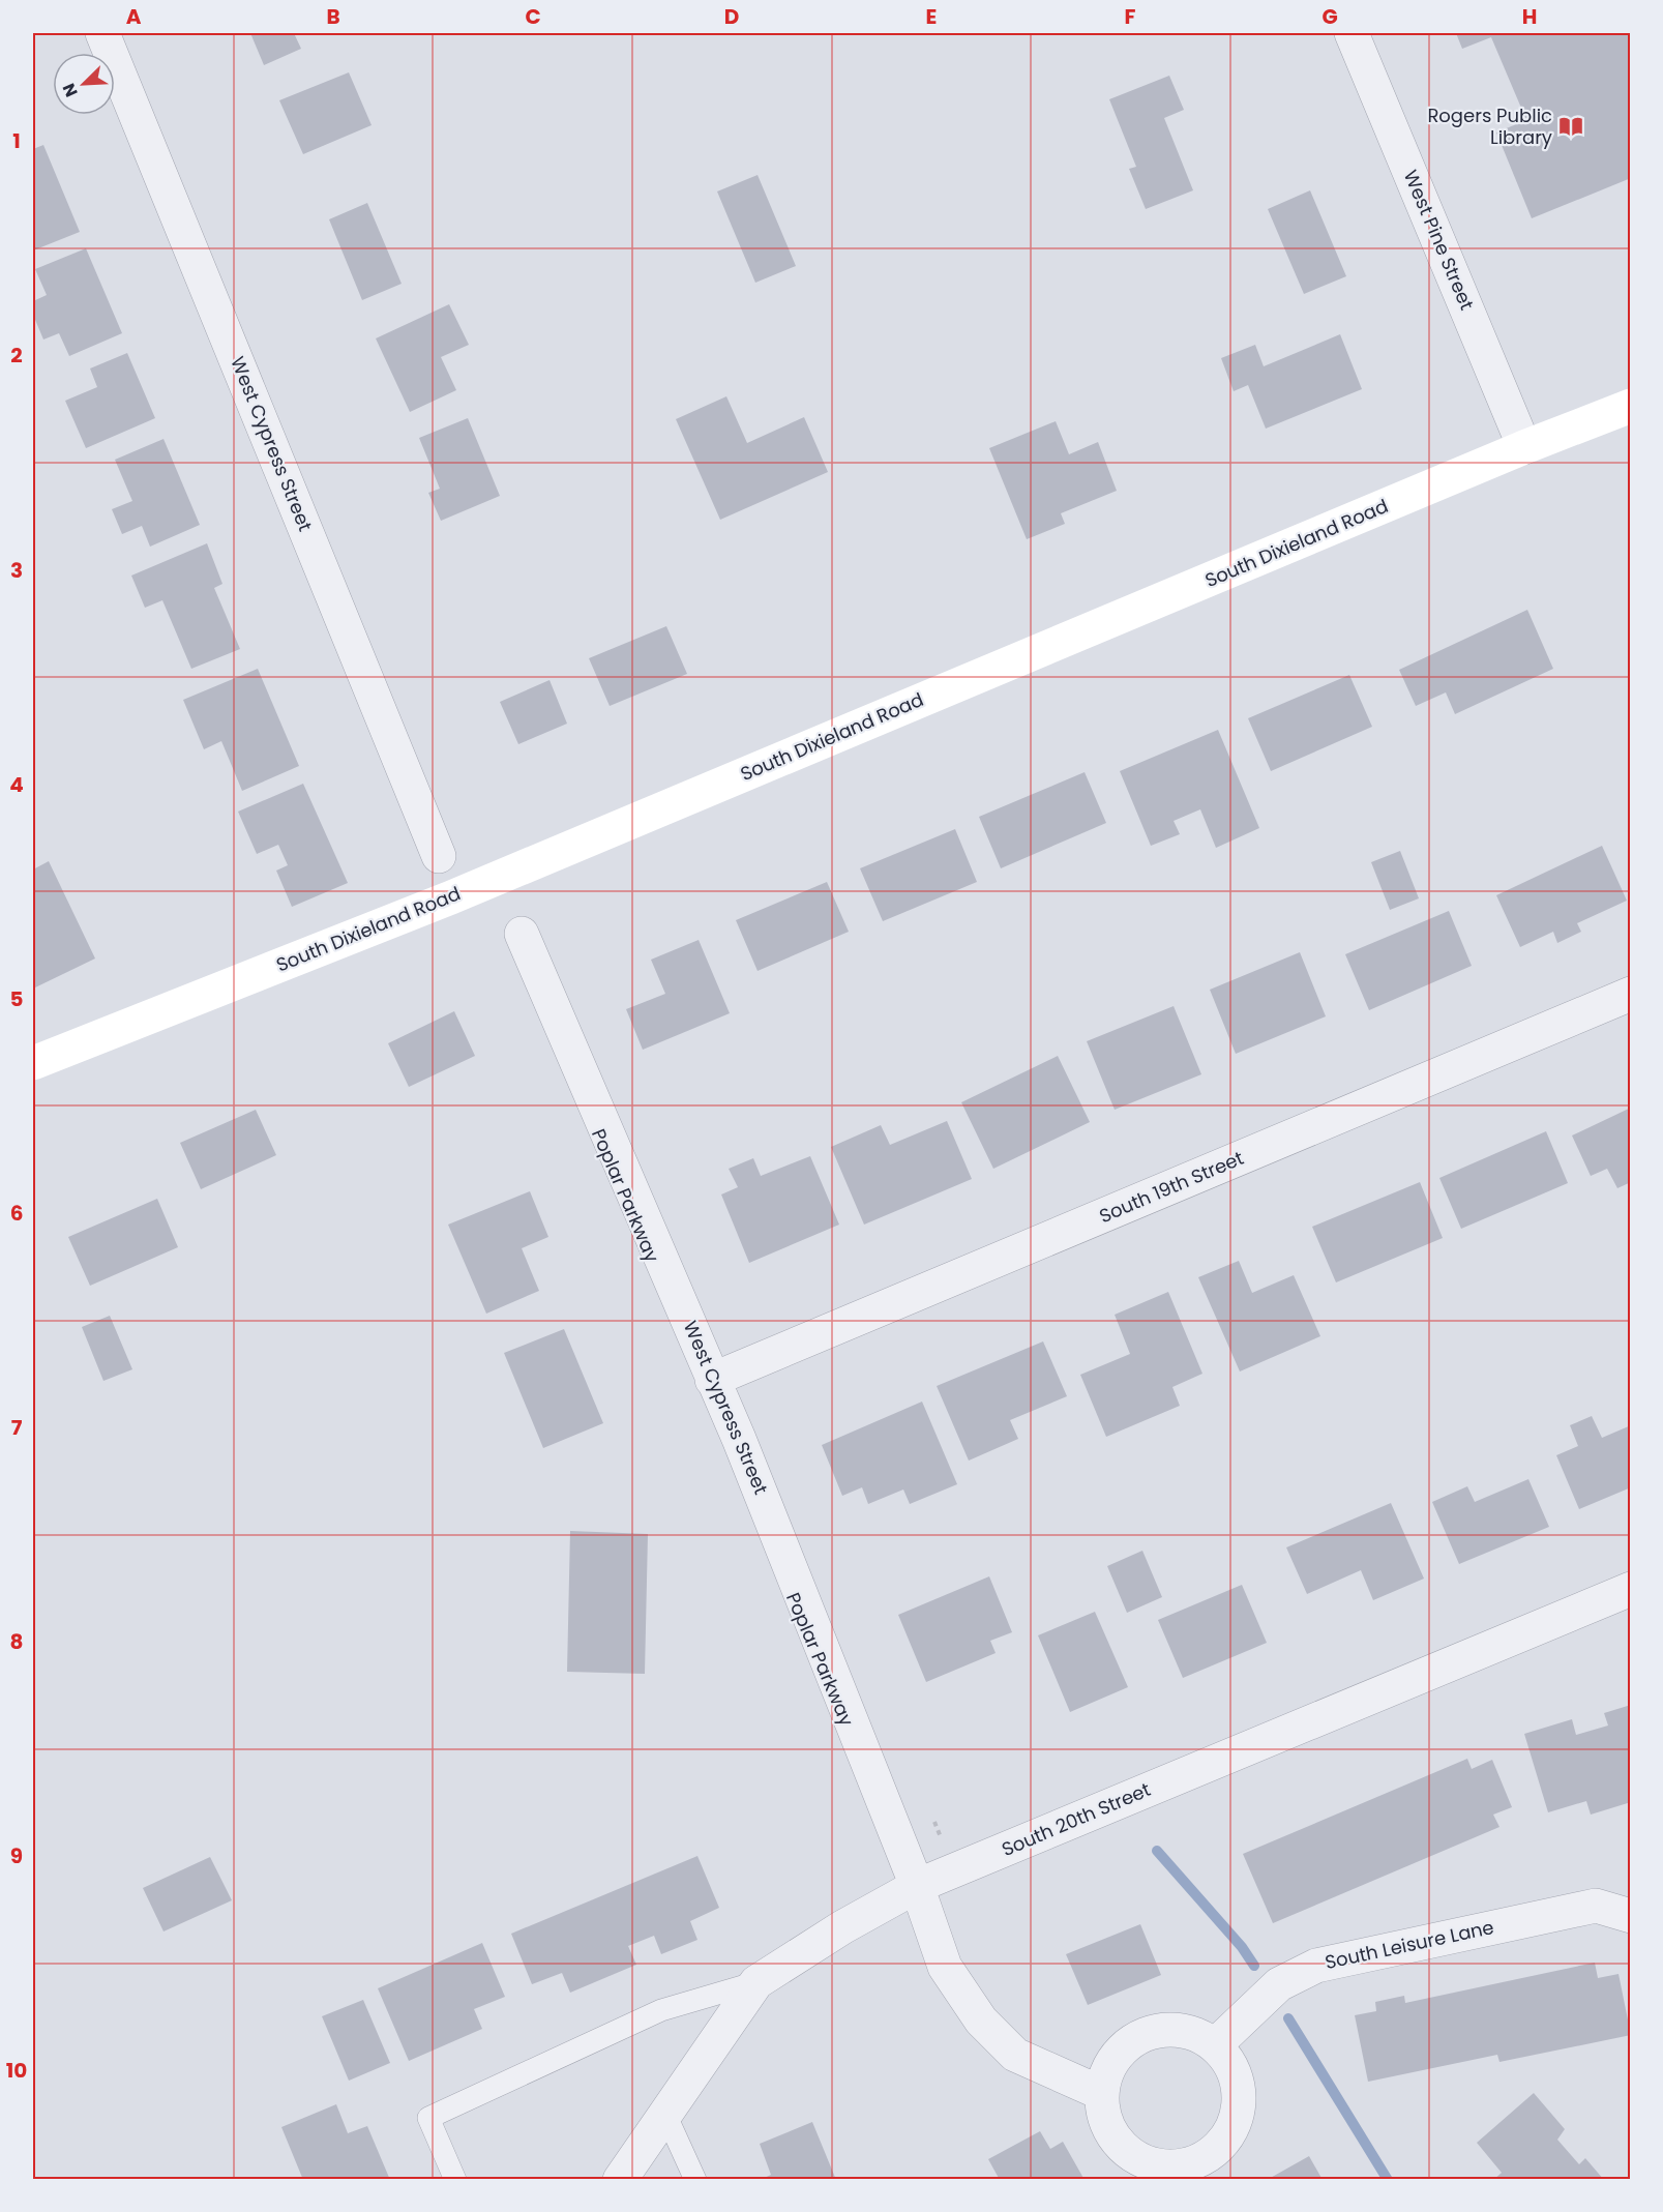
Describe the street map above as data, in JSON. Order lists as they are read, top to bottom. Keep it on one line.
{"streets":{"main road":["South Dixieland Road"],"street":["West Pine Street","West Cypress Street","South 19th Street","South 20th Street","South Leisure Lane"]},"crossings":[["West Pine Street","South Dixieland Road"],["West Cypress Street","South 19th Street"],["West Cypress Street","South 20th Street"],["West Cypress Street","South Leisure Lane"]],"places":{"library":["Rogers Public Library"]},"north":"bottom left","grid":{"columns":["A","B","C","D","E","F","G","H"],"rows":["1","2","3","4","5","6","7","8","9","10"]}}
